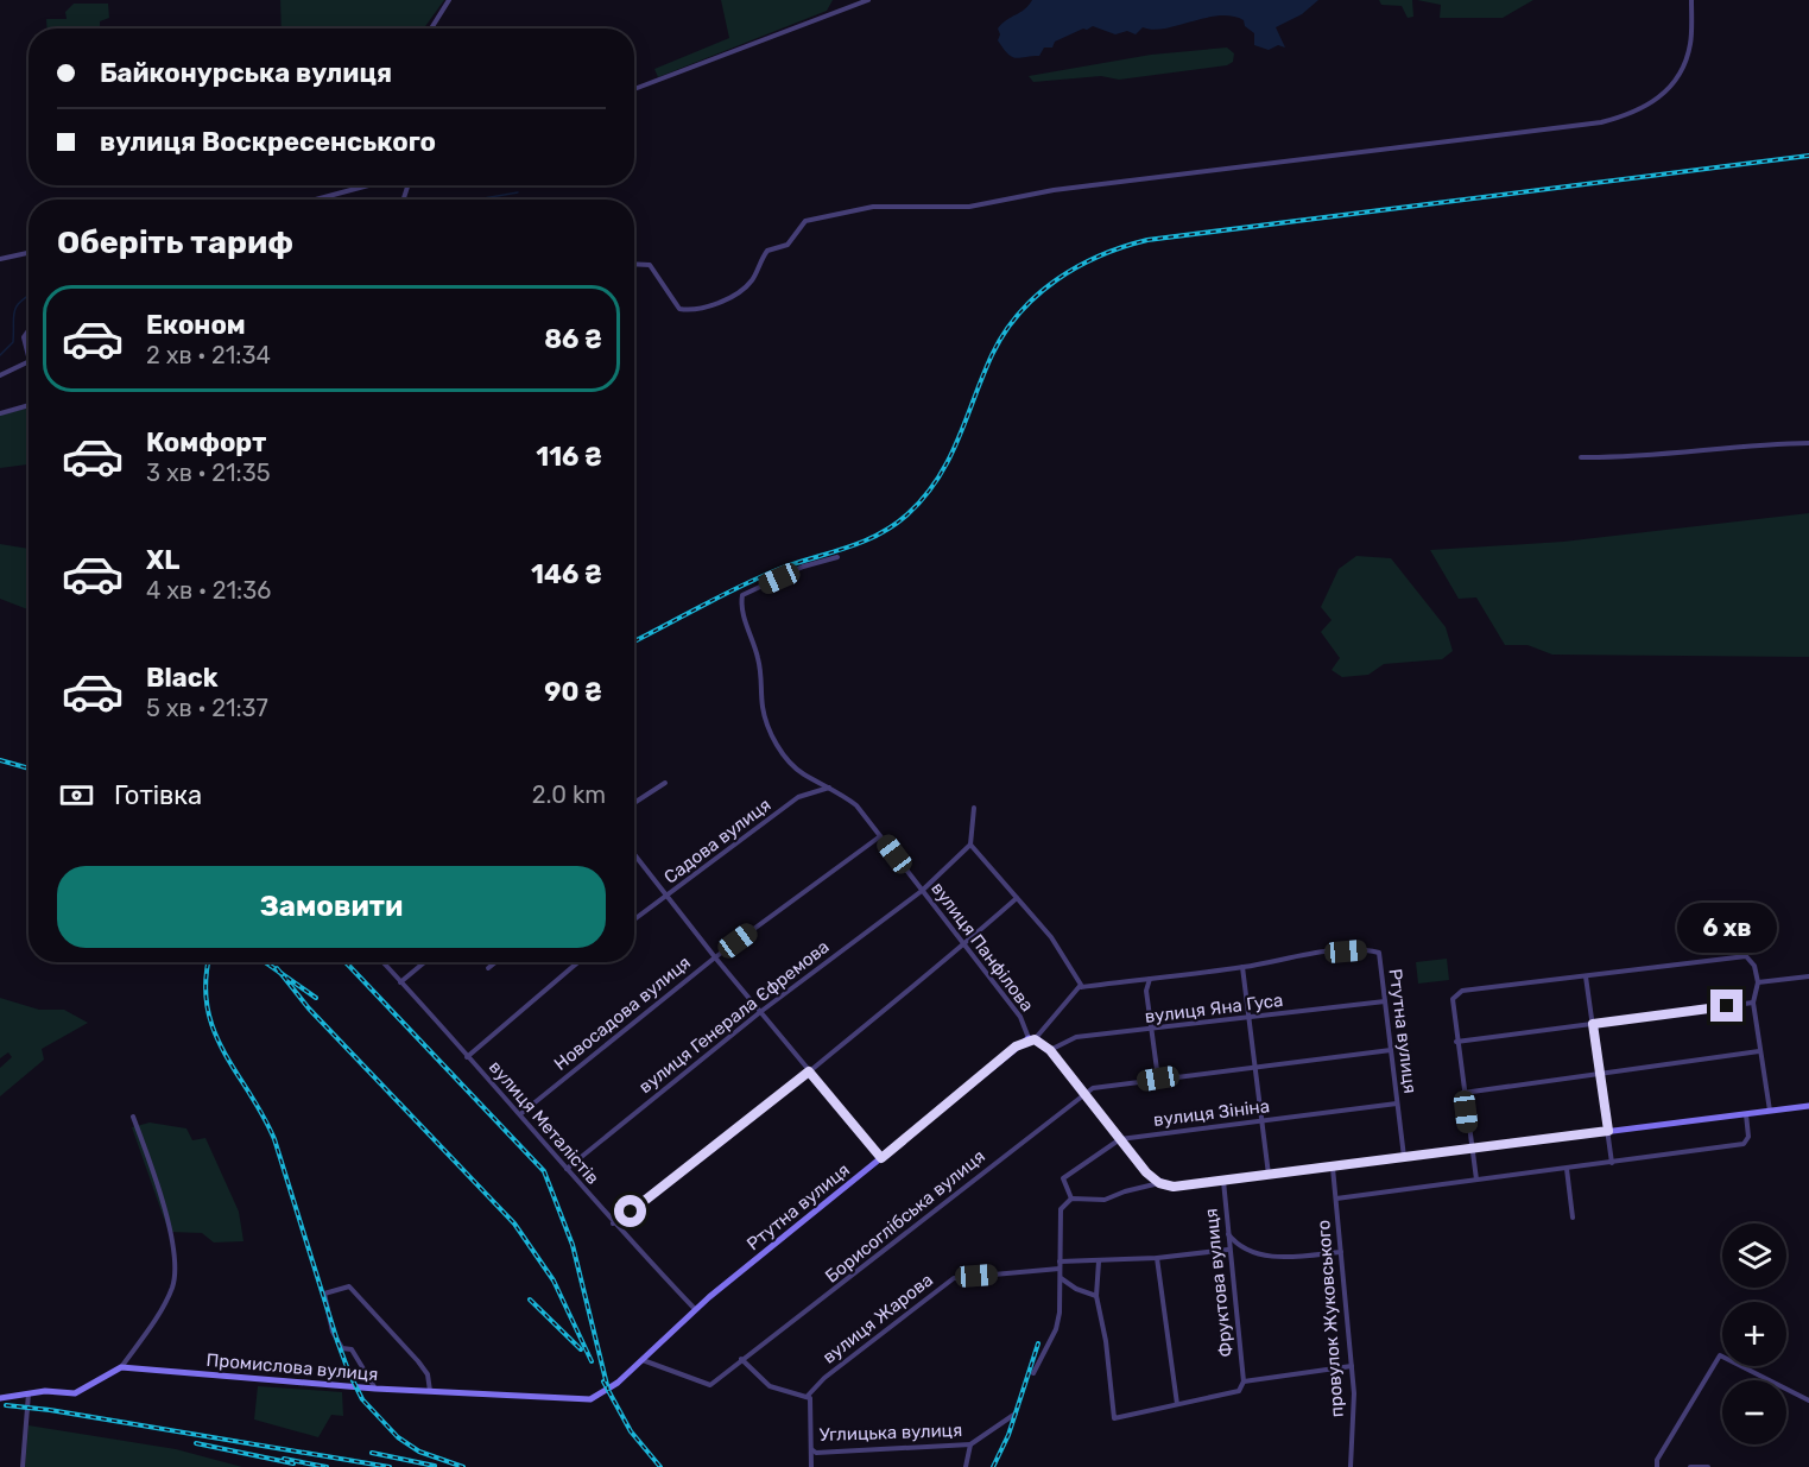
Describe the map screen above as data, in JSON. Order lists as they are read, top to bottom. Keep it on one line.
{"streets":{"main road":["вулиця Панфілова","Ртутна вулиця","Промислова вулиця"],"street":["Садова вулиця","вулиця Яна Гуса","Новосадова вулиця","вулиця Генерала Єфремова","вулиця Зініна","вулиця Металістів","Борисоглібська вулиця","Фруктова вулиця","вулиця Жарова","провулок Жуковського","Углицька вулиця"]},"crossings":[["Садова вулиця","вулиця Панфілова"],["вулиця Панфілова","вулиця Яна Гуса"],["вулиця Панфілова","Новосадова вулиця"],["вулиця Панфілова","вулиця Генерала Єфремова"],["вулиця Панфілова","Ртутна вулиця"],["вулиця Панфілова","вулиця Зініна"],["вулиця Панфілова","Борисоглібська вулиця"],["вулиця Яна Гуса","Ртутна вулиця"],["Новосадова вулиця","вулиця Металістів"],["вулиця Генерала Єфремова","вулиця Металістів"],["Ртутна вулиця","вулиця Зініна"],["Ртутна вулиця","вулиця Металістів"],["Ртутна вулиця","Борисоглібська вулиця"],["Ртутна вулиця","Промислова вулиця"],["вулиця Жарова","Углицька вулиця"]],"page":{"banner":["Байконурська вулиця","вулиця Воскресенського"],"heading":"Оберіть тариф","list":[{"name":"Економ","note":"2 хв · 21:34","value":"86 ₴"},{"name":"Комфорт","note":"3 хв · 21:35","value":"116 ₴"},{"name":"XL","note":"4 хв · 21:36","value":"146 ₴"},{"name":"Black","note":"5 хв · 21:37","value":"90 ₴"}],"pay":["Готівка","2.0 km"],"buttons":"Замовити","bubble":"6 хв","map_buttons":["+","−"]}}
